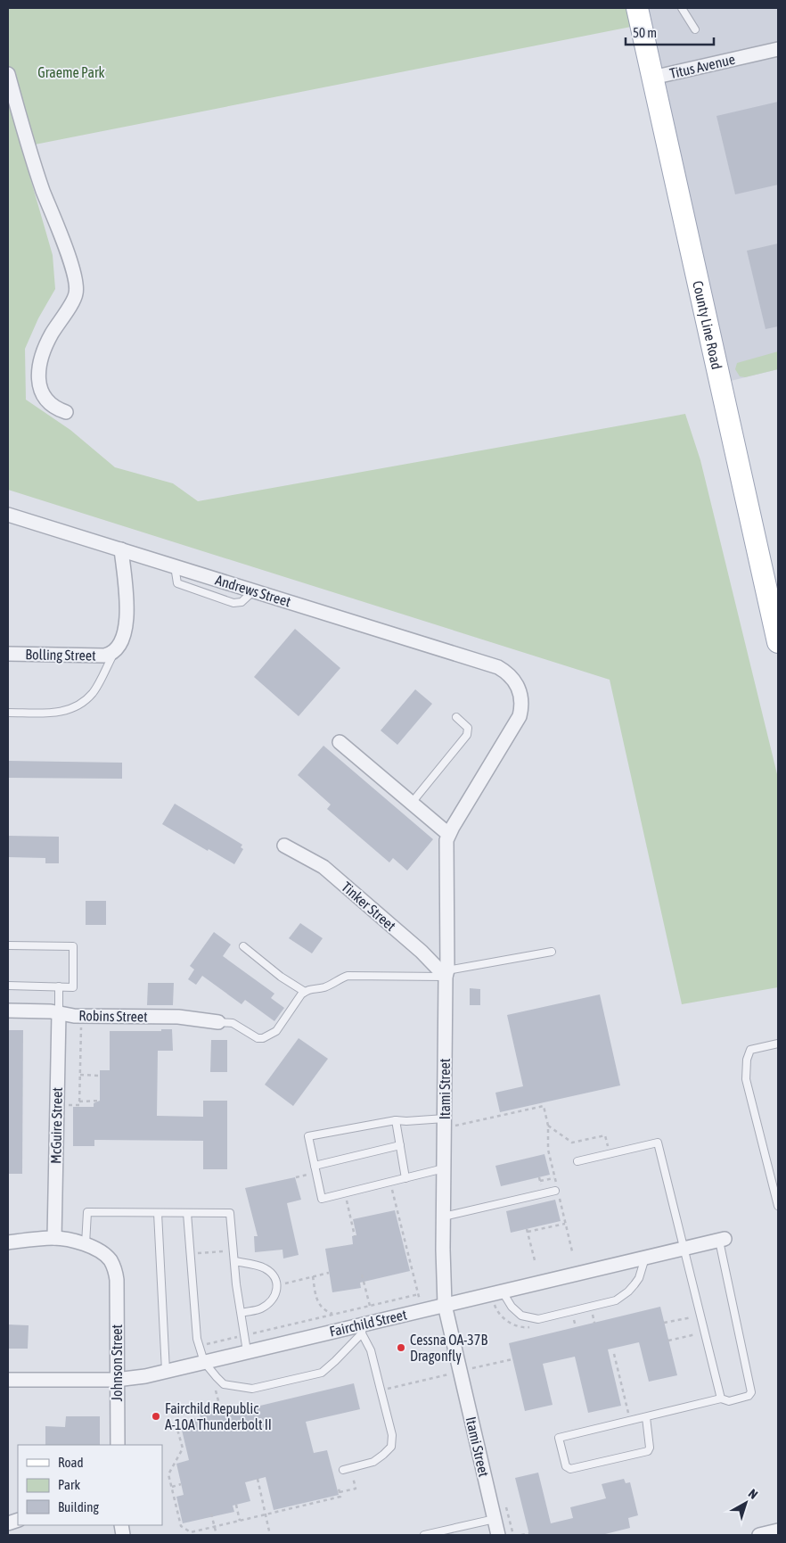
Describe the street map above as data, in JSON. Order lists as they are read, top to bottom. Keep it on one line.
{"streets":{"main road":["County Line Road"],"street":["Titus Avenue","Andrews Street","Bolling Street","Tinker Street","Robins Street","Itami Street","McGuire Street","Fairchild Street","Johnson Street"]},"crossings":[["Titus Avenue","County Line Road"],["Andrews Street","Bolling Street"],["Andrews Street","Itami Street"],["Tinker Street","Itami Street"],["Robins Street","McGuire Street"],["Itami Street","Fairchild Street"],["Fairchild Street","Johnson Street"]],"parks":["Graeme Park"],"places":["Cessna OA-37B Dragonfly","Fairchild Republic A-10A Thunderbolt II"],"legend":["Road","Park","Building"],"scale_bar":"50 m","north":"top right"}
